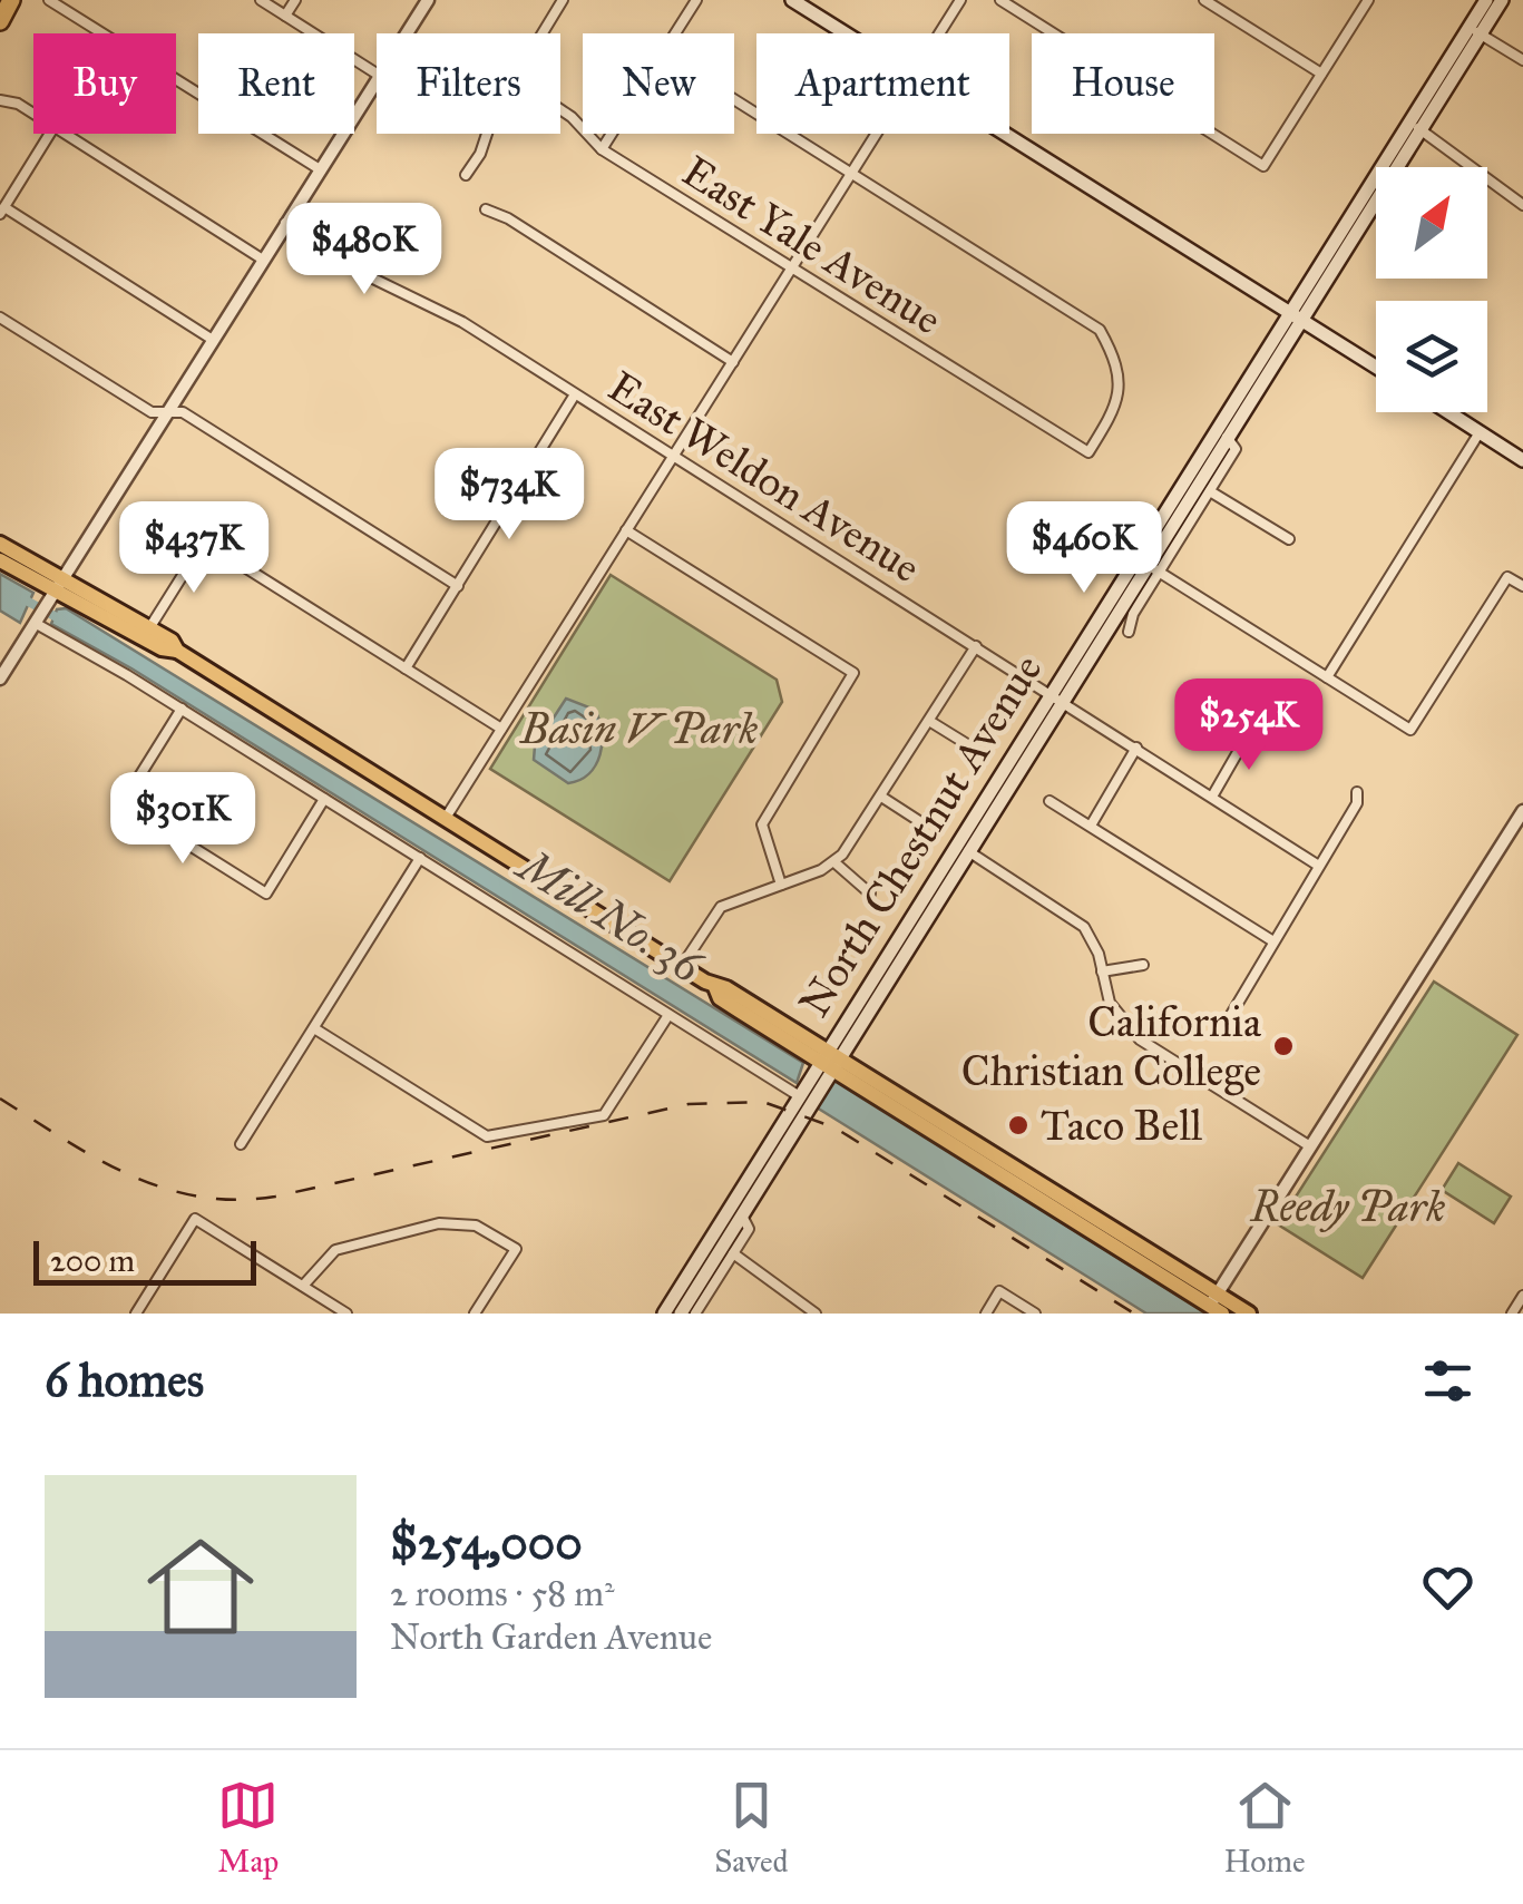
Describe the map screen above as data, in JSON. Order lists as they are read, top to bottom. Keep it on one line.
{"streets":{"main road":["North Chestnut Avenue"],"street":["East Yale Avenue","East Weldon Avenue"]},"crossings":[["East Weldon Avenue","North Chestnut Avenue"]],"water":["Mill No. 36"],"parks":["Basin V Park","Reedy Park"],"places":["California Christian College","Taco Bell"],"scale_bar":"200 m","north":"top right","page":{"chip":["Buy","Rent","Filters","New","Apartment","House"],"price":["$480K","$734K","$437K","$460K","$254K","$301K"],"scale":"200 m","heading":"6 homes","list":[{"name":"$254,000","note":"2 rooms · 58 m² · North Garden Avenue"}],"tabs":["Map","Saved","Home"]}}
